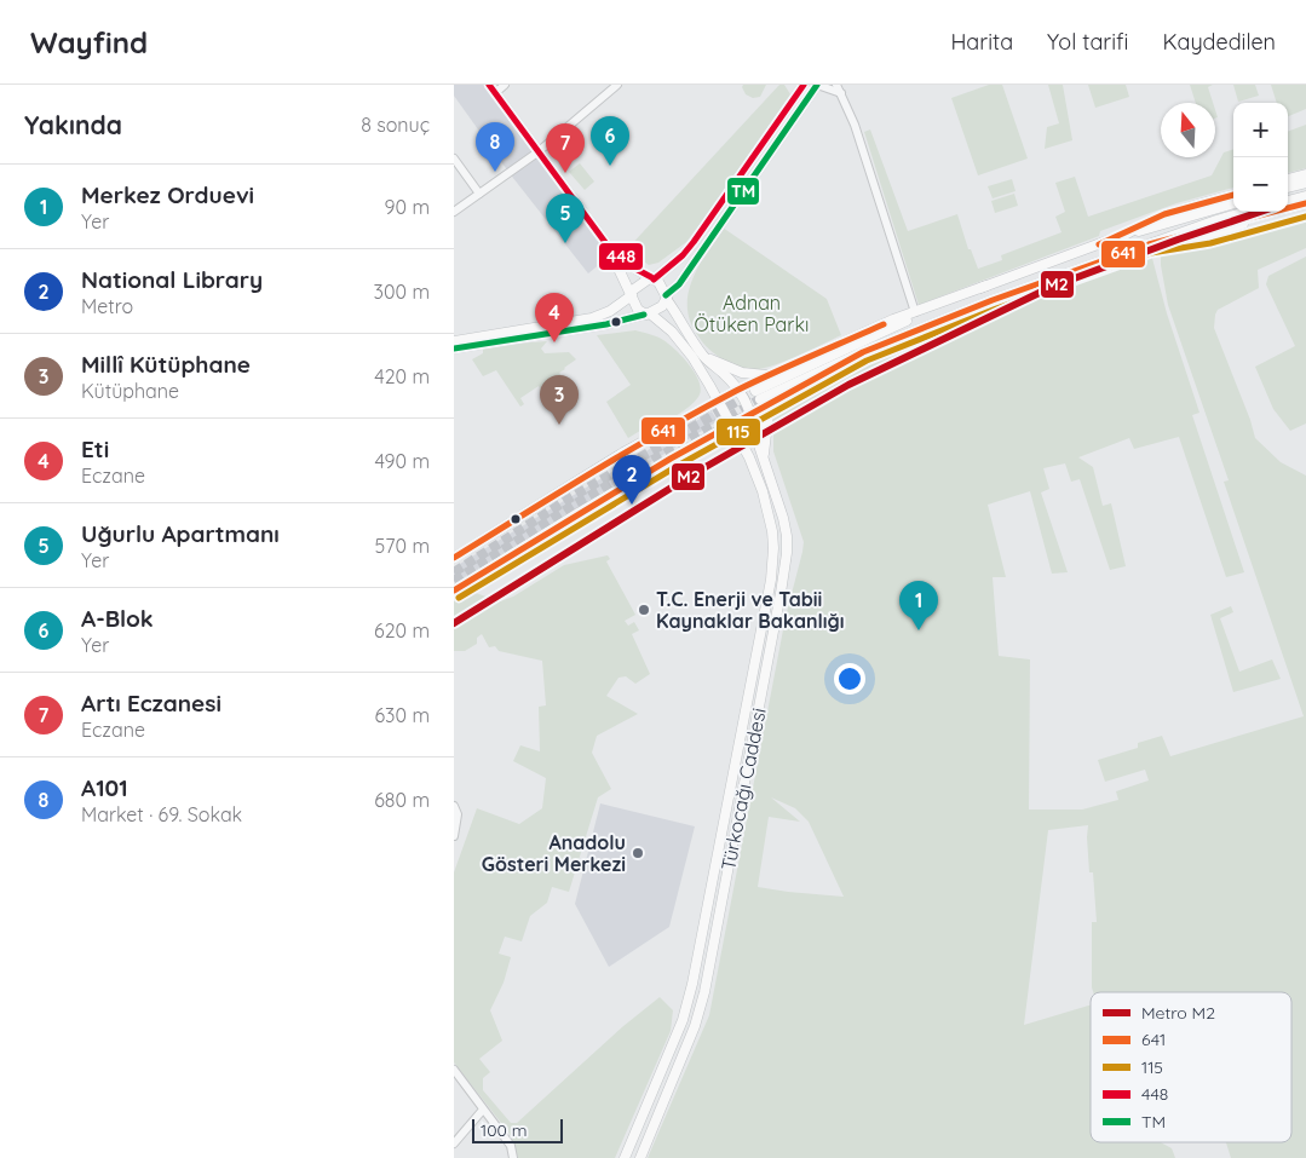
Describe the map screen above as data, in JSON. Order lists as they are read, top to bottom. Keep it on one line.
{"streets":{"main road":["Türkocağı Caddesi"]},"parks":["Adnan Ötüken Parkı"],"places":["T.C. Enerji ve Tabii Kaynaklar Bakanlığı","Anadolu Gösteri Merkezi"],"lines":["transit line 448","transit line TM","transit line 641","metro line M2","transit line 115"],"legend":["Metro M2","641","115","448","TM"],"scale_bar":"100 m","north":"top","page":{"header":"Wayfind","nav":["Harita","Yol tarifi","Kaydedilen"],"heading":["Yakında","8 sonuç"],"map_buttons":["+","−"],"pins":["6","8","7","5","4","3","2","1"],"list":[{"mark":"1","name":"Merkez Orduevi","note":"Yer","value":"90 m"},{"mark":"2","name":"National Library","note":"Metro","value":"300 m"},{"mark":"3","name":"Millî Kütüphane","note":"Kütüphane","value":"420 m"},{"mark":"4","name":"Eti","note":"Eczane","value":"490 m"},{"mark":"5","name":"Uğurlu Apartmanı","note":"Yer","value":"570 m"},{"mark":"6","name":"A-Blok","note":"Yer","value":"620 m"},{"mark":"7","name":"Artı Eczanesi","note":"Eczane","value":"630 m"},{"mark":"8","name":"A101","note":"Market · 69. Sokak","value":"680 m"}],"scale":"100 m"}}
